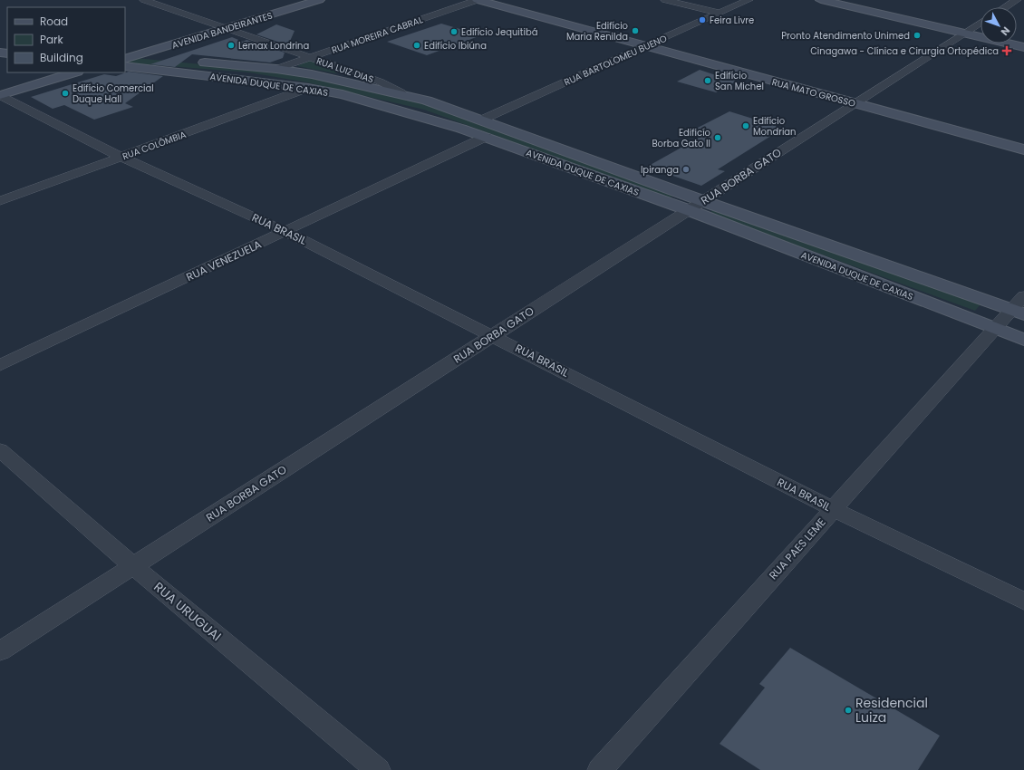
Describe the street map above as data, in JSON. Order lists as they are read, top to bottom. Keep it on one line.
{"streets":{"main road":["AVENIDA BANDEIRANTES","AVENIDA DUQUE DE CAXIAS","RUA MATO GROSSO"],"street":["RUA MOREIRA CABRAL","RUA BARTOLOMEU BUENO","RUA LUIZ DIAS","RUA COLÔMBIA","RUA BORBA GATO","RUA BRASIL","RUA VENEZUELA","RUA PAES LEME","RUA URUGUAI"]},"crossings":[["AVENIDA BANDEIRANTES","RUA LUIZ DIAS"],["AVENIDA BANDEIRANTES","AVENIDA DUQUE DE CAXIAS"],["RUA MOREIRA CABRAL","RUA LUIZ DIAS"],["RUA MOREIRA CABRAL","AVENIDA DUQUE DE CAXIAS"],["RUA MOREIRA CABRAL","RUA MATO GROSSO"],["RUA BARTOLOMEU BUENO","AVENIDA DUQUE DE CAXIAS"],["RUA BARTOLOMEU BUENO","RUA MATO GROSSO"],["RUA LUIZ DIAS","AVENIDA DUQUE DE CAXIAS"],["AVENIDA DUQUE DE CAXIAS","RUA COLÔMBIA"],["AVENIDA DUQUE DE CAXIAS","RUA BORBA GATO"],["AVENIDA DUQUE DE CAXIAS","RUA VENEZUELA"],["AVENIDA DUQUE DE CAXIAS","RUA PAES LEME"],["RUA MATO GROSSO","RUA BORBA GATO"],["RUA COLÔMBIA","RUA BRASIL"],["RUA BORBA GATO","RUA BRASIL"],["RUA BORBA GATO","RUA URUGUAI"],["RUA BRASIL","RUA VENEZUELA"],["RUA BRASIL","RUA PAES LEME"]],"places":{"other":["Feira Livre","Edifício Maria Renilda","Edifício Jequitibá","Pronto Atendimento Unimed","Lemax Londrina","Edifício Ibiúna","Edifício San Michel","Edifício Comercial Duque Hall","Edifício Mondrian","Edificío Borba Gato II","Ipiranga","Residencial Luiza"],"health":["Cinagawa - Clínica e Cirurgia Ortopédica"]},"legend":["Road","Park","Building"],"north":"bottom right"}
